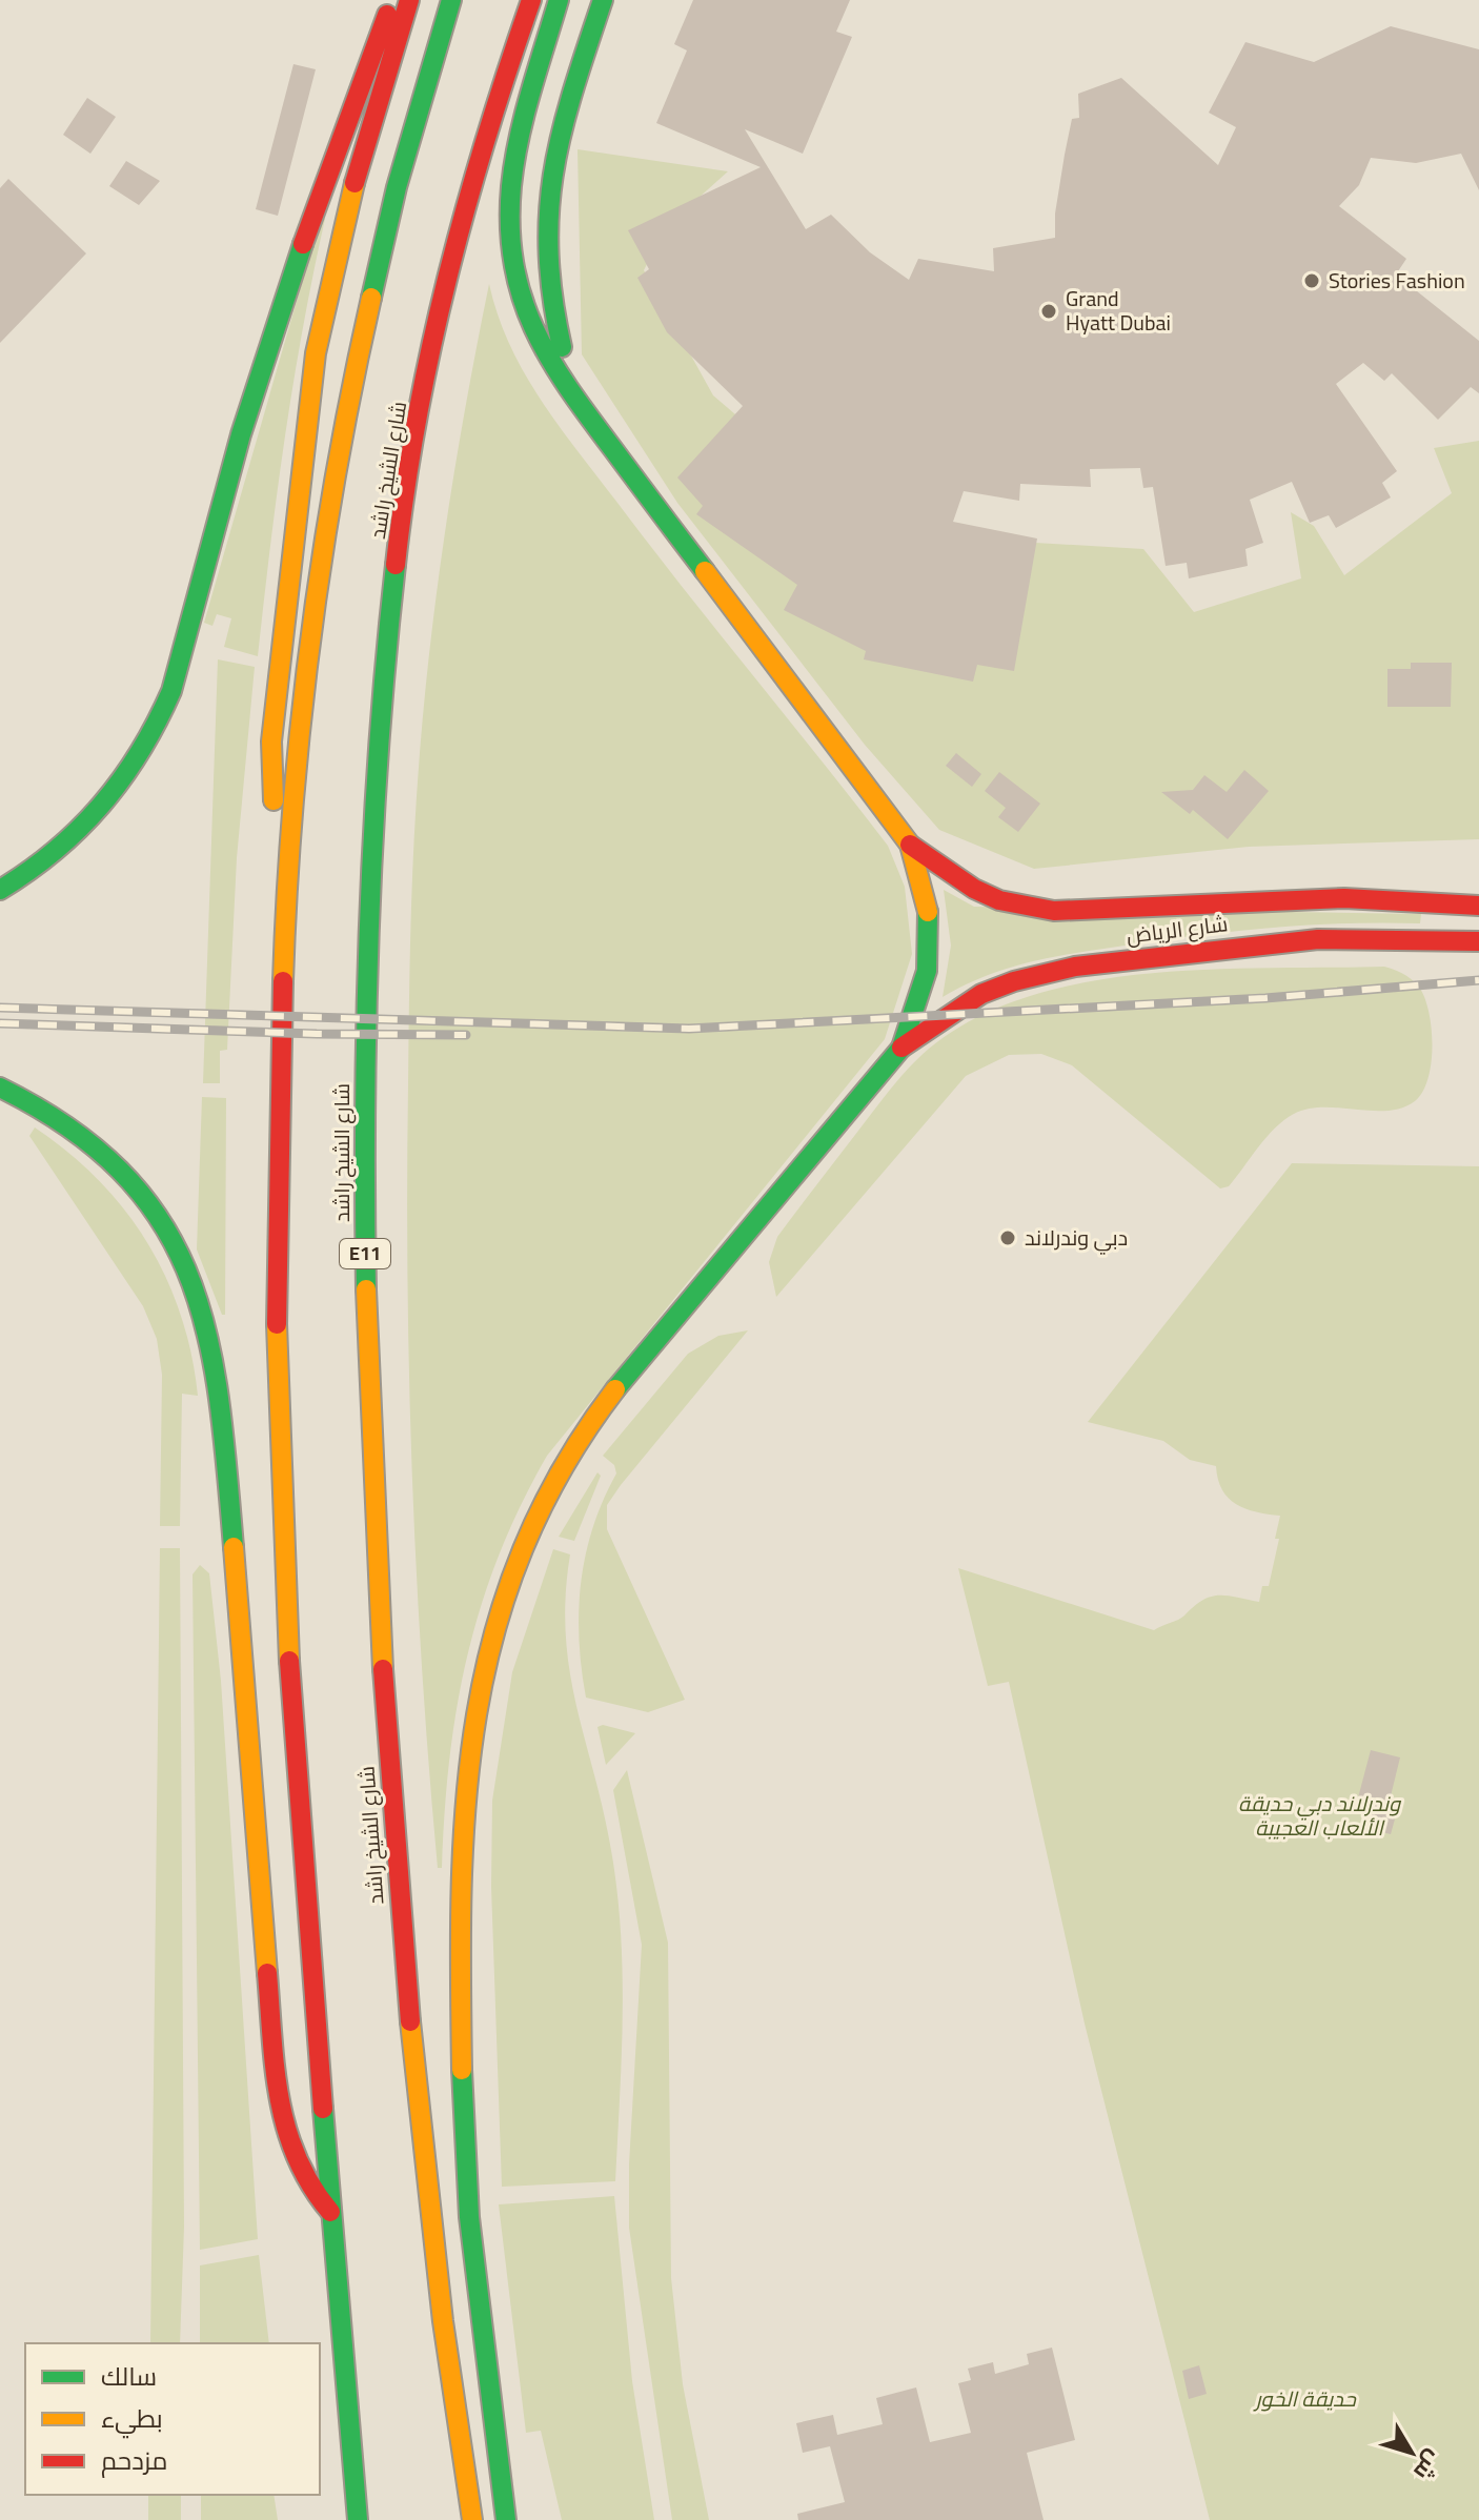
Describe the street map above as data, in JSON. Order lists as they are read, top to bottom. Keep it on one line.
{"streets":{"main road":["شارع الشيخ راشد","شارع الرياض","E11"]},"parks":["وندرلاند دبي حديقة الألعاب العجيبة","حديقة الخور"],"places":["Stories Fashion","Grand Hyatt Dubai","دبي وندرلاند"],"legend":["سالك","بطيء","مزدحم"],"north":"bottom right"}
